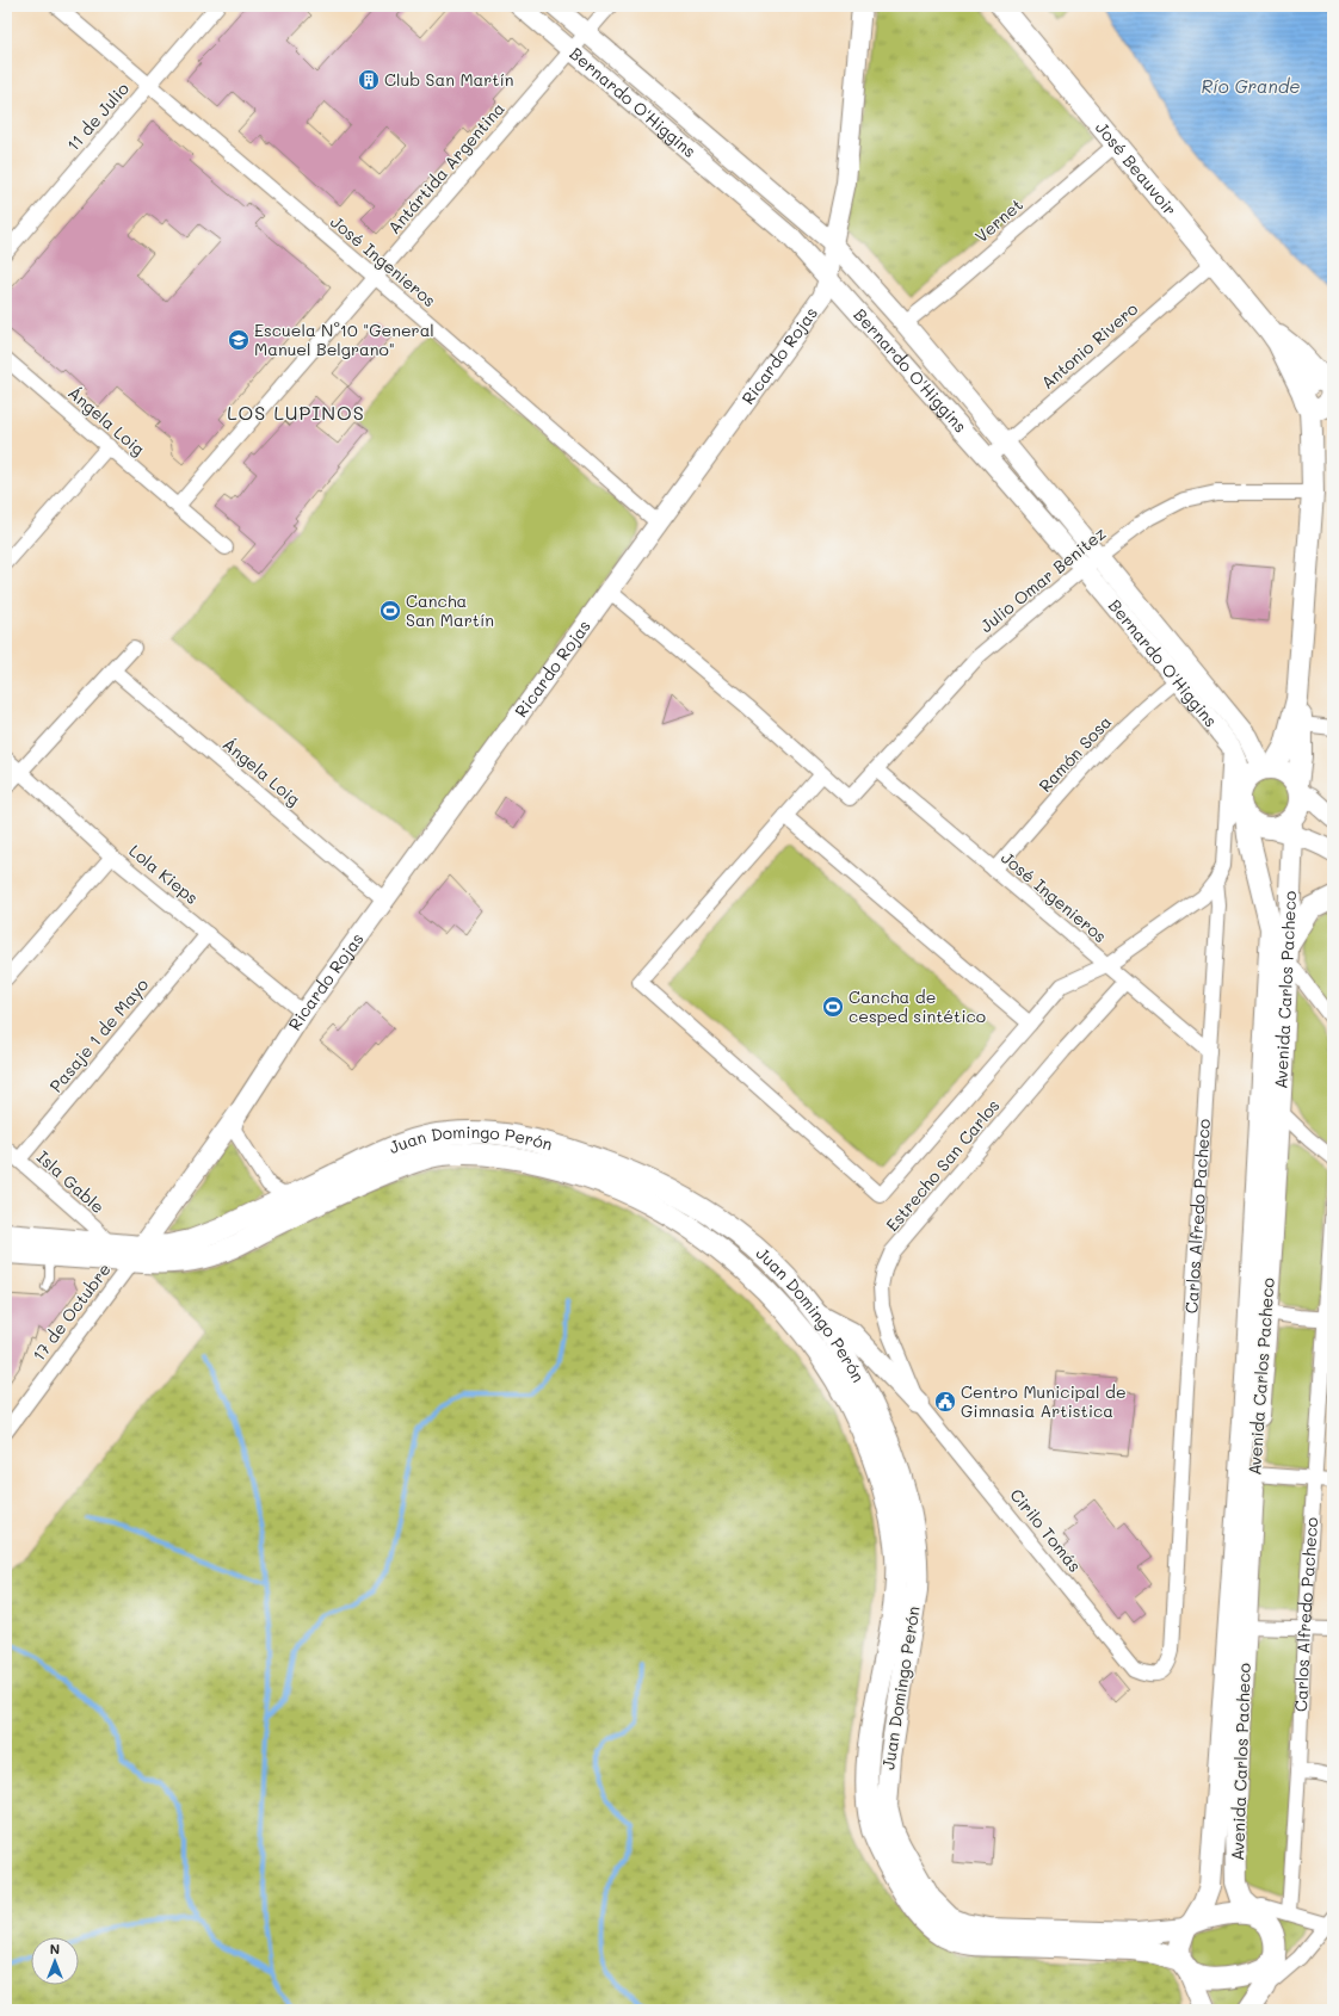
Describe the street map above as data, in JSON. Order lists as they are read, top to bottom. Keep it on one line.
{"streets":{"main road":["José Beauvoir","Avenida Carlos Pacheco","Juan Domingo Perón"],"street":["Bernardo O'Higgins","11 de Julio","Antártida Argentina","Vernet","José Ingenieros","Antonio Rivero","Ricardo Rojas","Ángela Loig","Julio Omar Benitez","Ramón Sosa","Lola Kieps","Pasaje 1 de Mayo","Estrecho San Carlos","Isla Gable","Carlos Alfredo Pacheco","17 de Octubre","Cirilo Tomás"]},"crossings":[["Bernardo O'Higgins","Antártida Argentina"],["Bernardo O'Higgins","Vernet"],["Bernardo O'Higgins","Antonio Rivero"],["Bernardo O'Higgins","Ricardo Rojas"],["Bernardo O'Higgins","Julio Omar Benitez"],["Bernardo O'Higgins","Ramón Sosa"],["Bernardo O'Higgins","Avenida Carlos Pacheco"],["Bernardo O'Higgins","Carlos Alfredo Pacheco"],["11 de Julio","José Ingenieros"],["Antártida Argentina","José Ingenieros"],["Antártida Argentina","Ángela Loig"],["José Beauvoir","Vernet"],["José Beauvoir","Antonio Rivero"],["José Ingenieros","Ricardo Rojas"],["José Ingenieros","Julio Omar Benitez"],["José Ingenieros","Ramón Sosa"],["José Ingenieros","Estrecho San Carlos"],["José Ingenieros","Carlos Alfredo Pacheco"],["Ricardo Rojas","Ángela Loig"],["Ricardo Rojas","Lola Kieps"],["Ricardo Rojas","Juan Domingo Perón"],["Ricardo Rojas","17 de Octubre"],["Julio Omar Benitez","Avenida Carlos Pacheco"],["Lola Kieps","Pasaje 1 de Mayo"],["Avenida Carlos Pacheco","Juan Domingo Perón"],["Pasaje 1 de Mayo","Isla Gable"],["Juan Domingo Perón","Isla Gable"],["Juan Domingo Perón","17 de Octubre"],["Estrecho San Carlos","Cirilo Tomás"],["Carlos Alfredo Pacheco","Cirilo Tomás"]],"districts":["LOS LUPINOS"],"water":["Río Grande"],"places":{"building":["Club San Martín"],"school or university":["Escuela N°10 \"General Manuel Belgrano\""],"sports":["Cancha San Martín","Cancha de cesped sintético"],"public building":["Centro Municipal de Gimnasia Artistica"]},"north":"top"}
